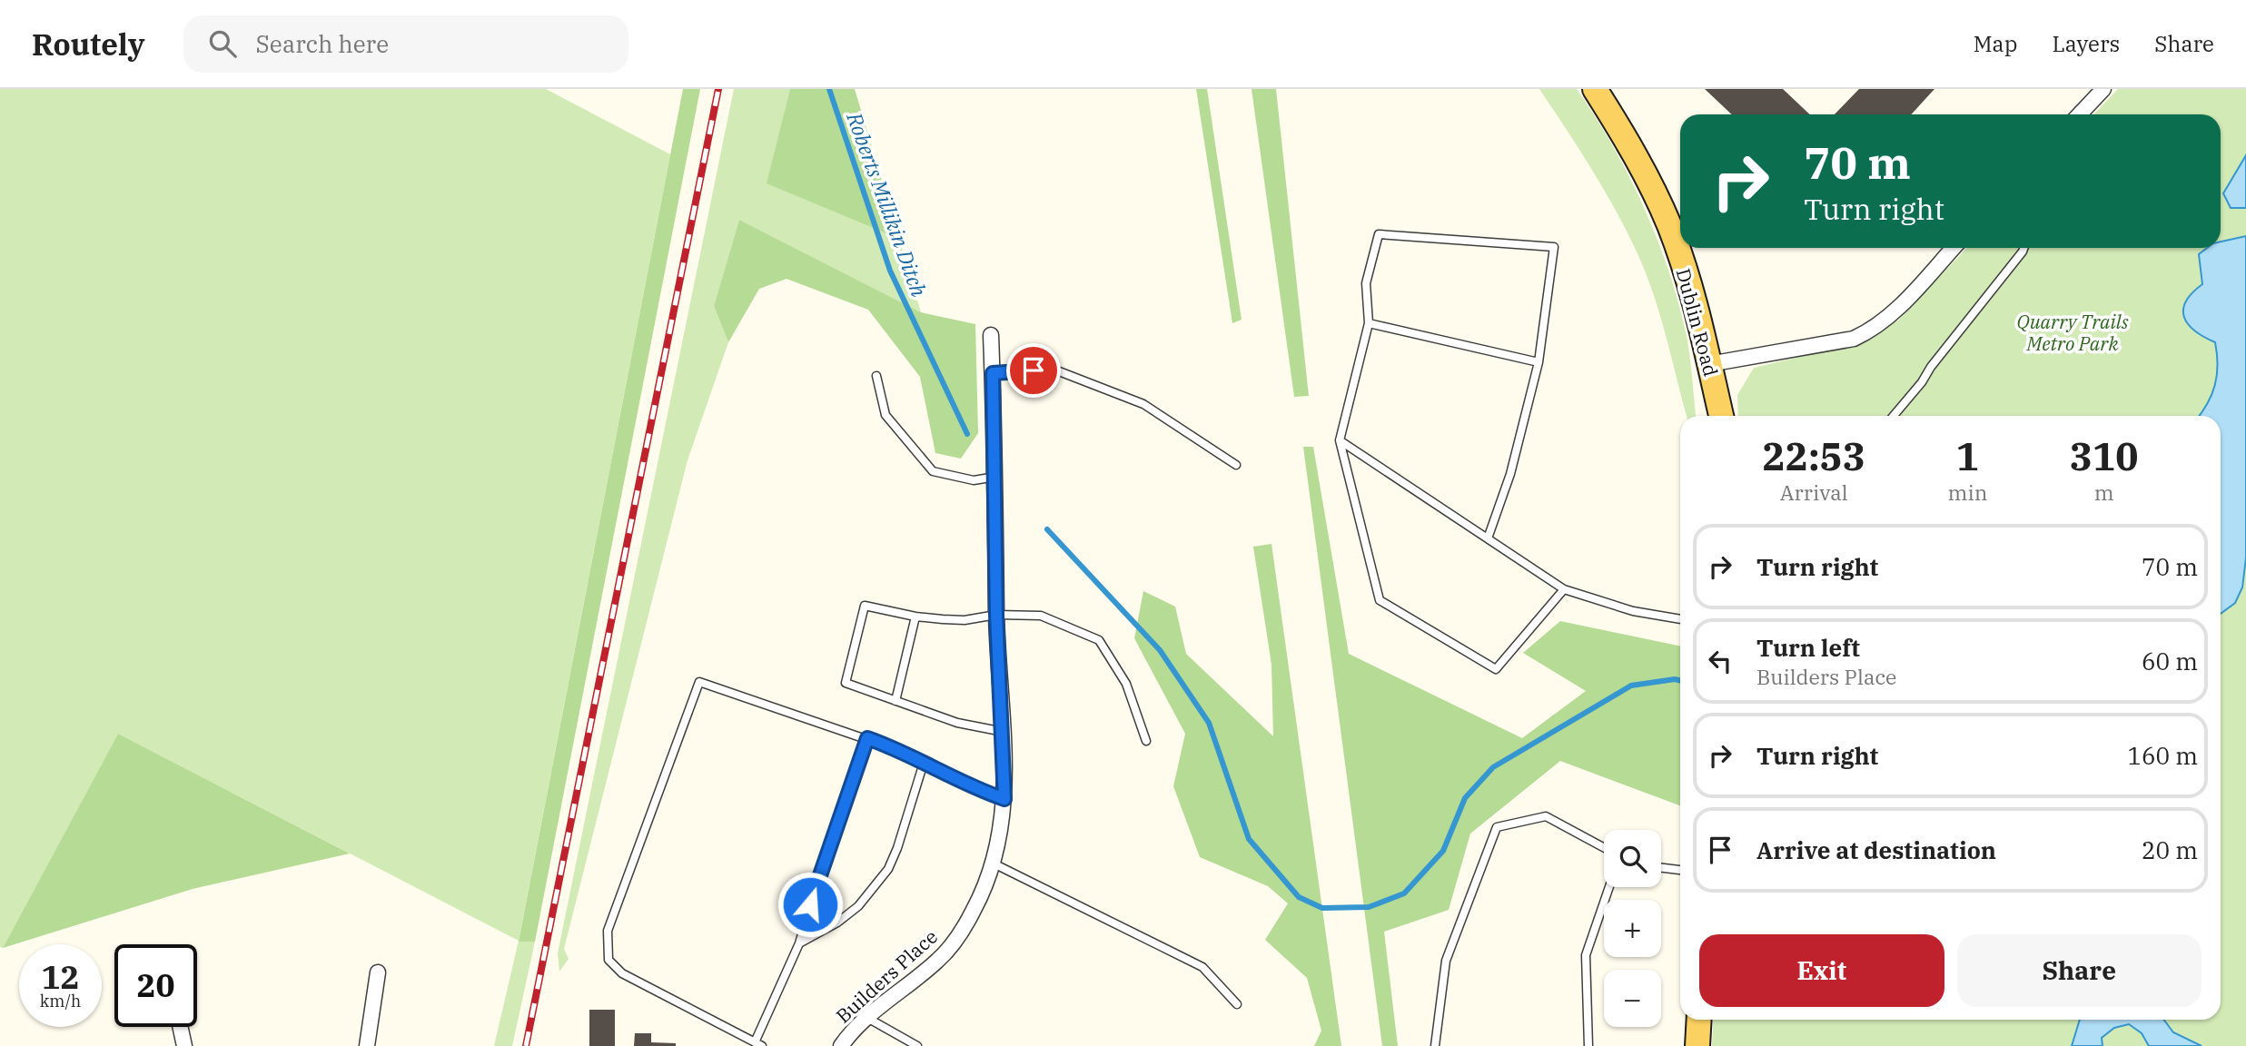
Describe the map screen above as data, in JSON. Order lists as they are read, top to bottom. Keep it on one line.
{"streets":{"main road":["Dublin Road"],"street":["Builders Place"]},"water":["Roberts Millikin Ditch"],"parks":["Quarry Trails Metro Park"],"page":{"header":"Routely","search":"Search here","nav":["Map","Layers","Share"],"turn":["70 m","Turn right"],"eta":["22:53","Arrival","1","min","310","m"],"list":[{"name":"Turn right","value":"70 m"},{"name":"Turn left","note":"Builders Place","value":"60 m"},{"name":"Turn right","value":"160 m"},{"name":"Arrive at destination","value":"20 m"}],"map_buttons":["+","−"],"buttons":["Exit","Share"],"speed":"12 km/h","limit":"20"}}
